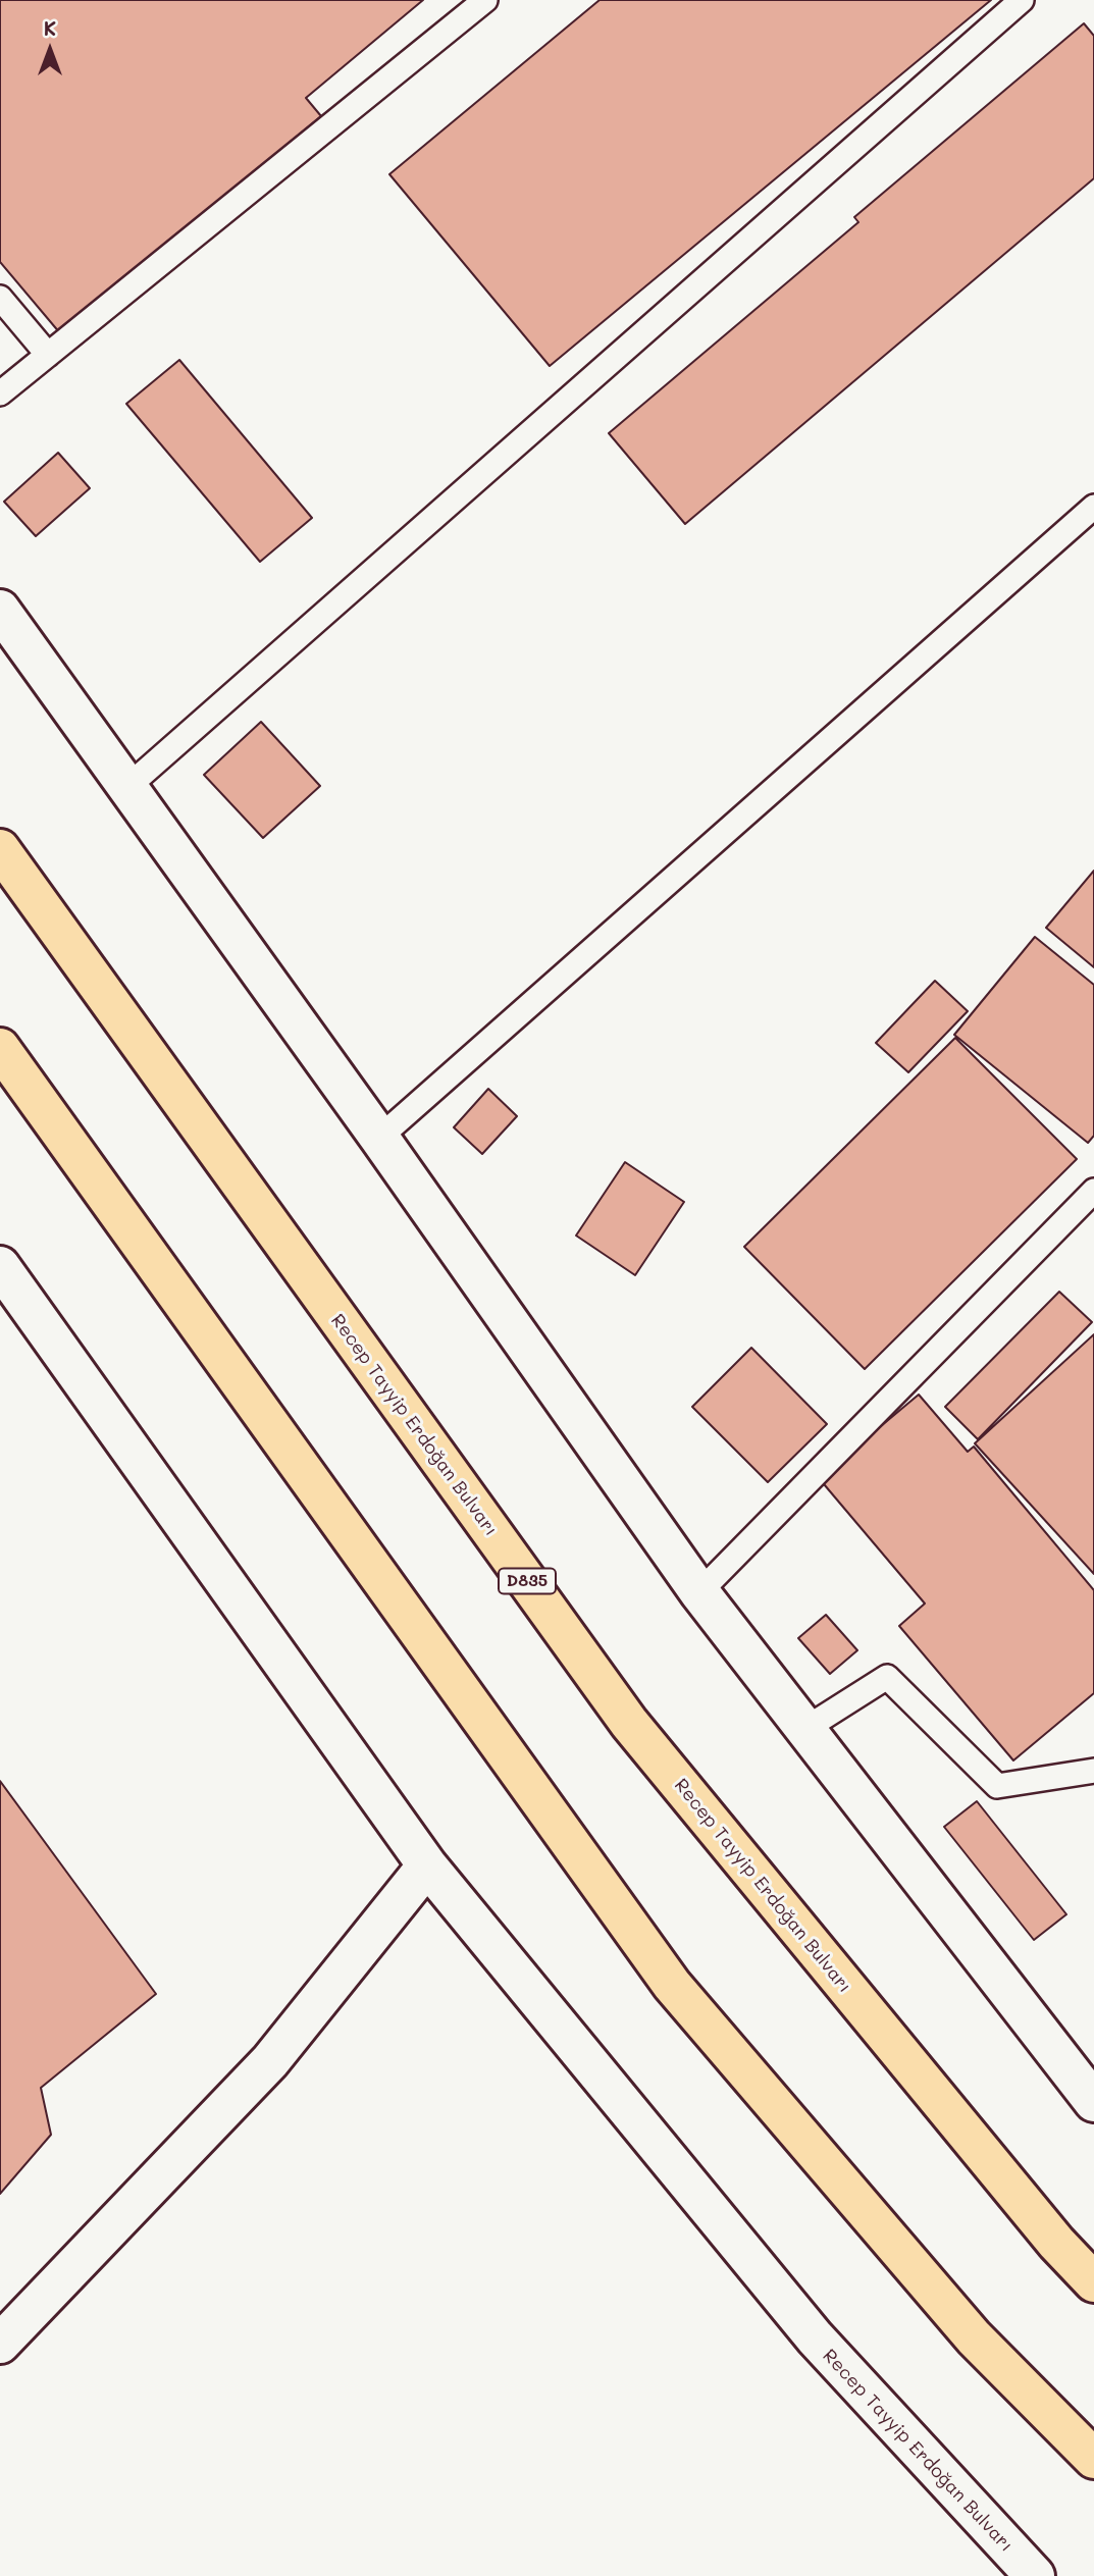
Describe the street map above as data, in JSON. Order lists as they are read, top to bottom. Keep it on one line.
{"streets":{"highway":["Recep Tayyip Erdoğan Bulvarı","D835"]},"north":"top"}
